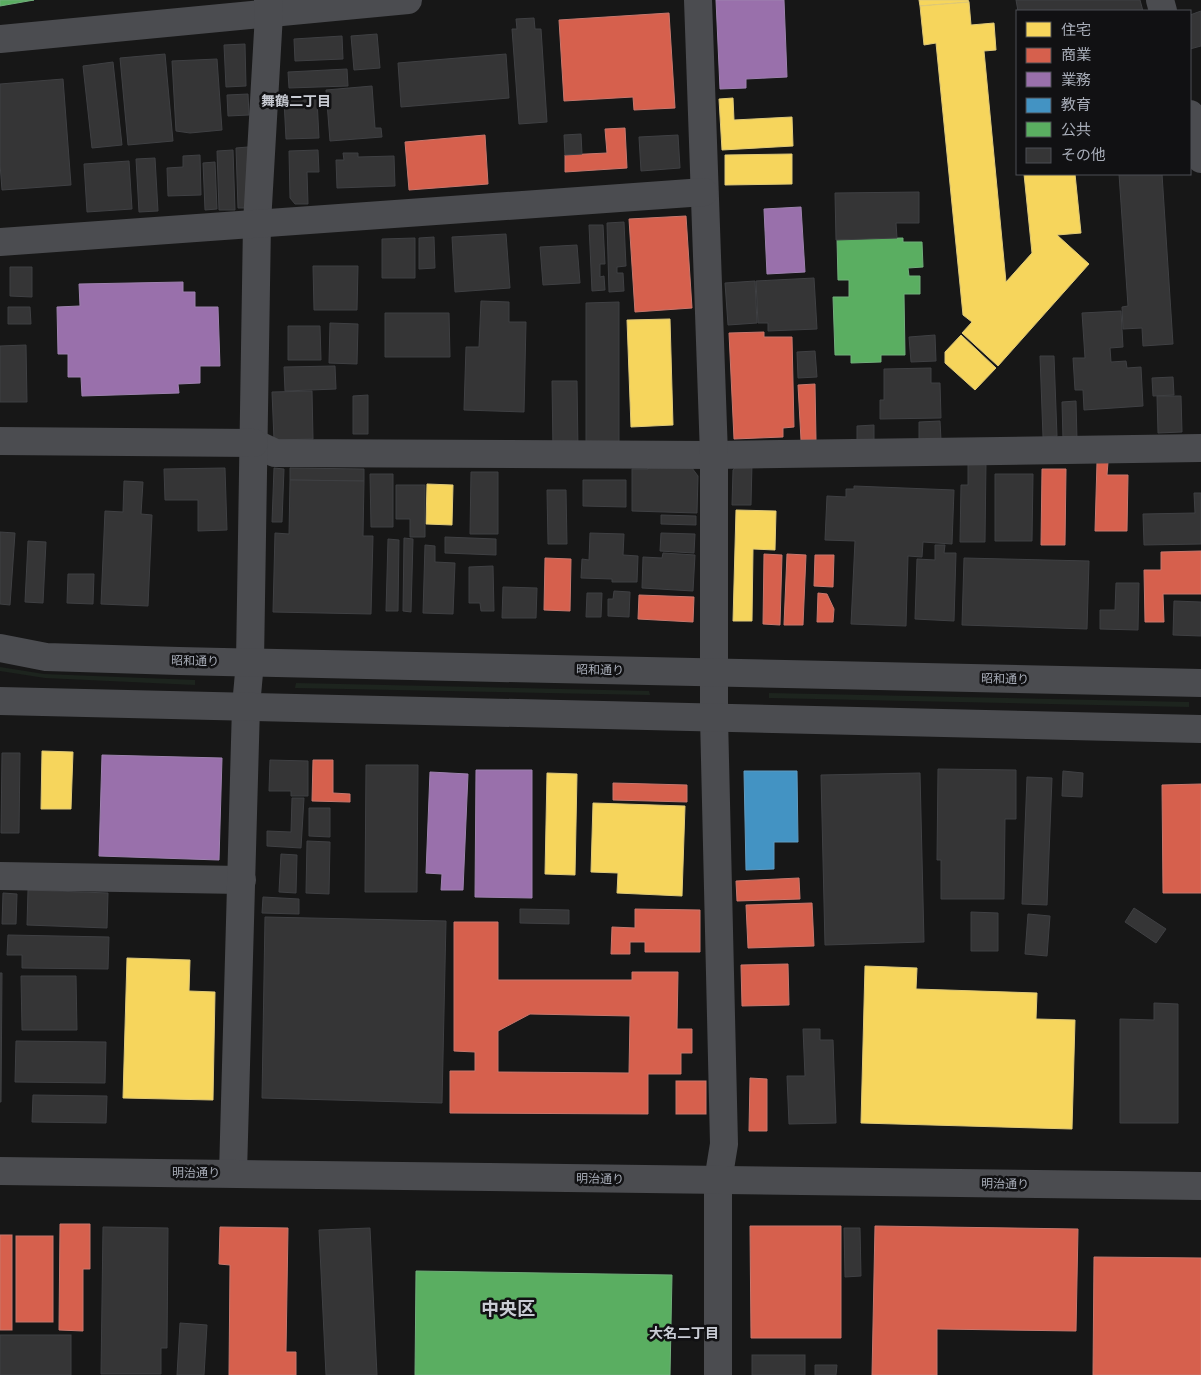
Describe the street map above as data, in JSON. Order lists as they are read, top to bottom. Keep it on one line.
{"streets":{"street":["昭和通り","明治通り"]},"districts":["舞鶴二丁目","中央区","大名二丁目"],"legend":["住宅","商業","業務","教育","公共","その他"]}
